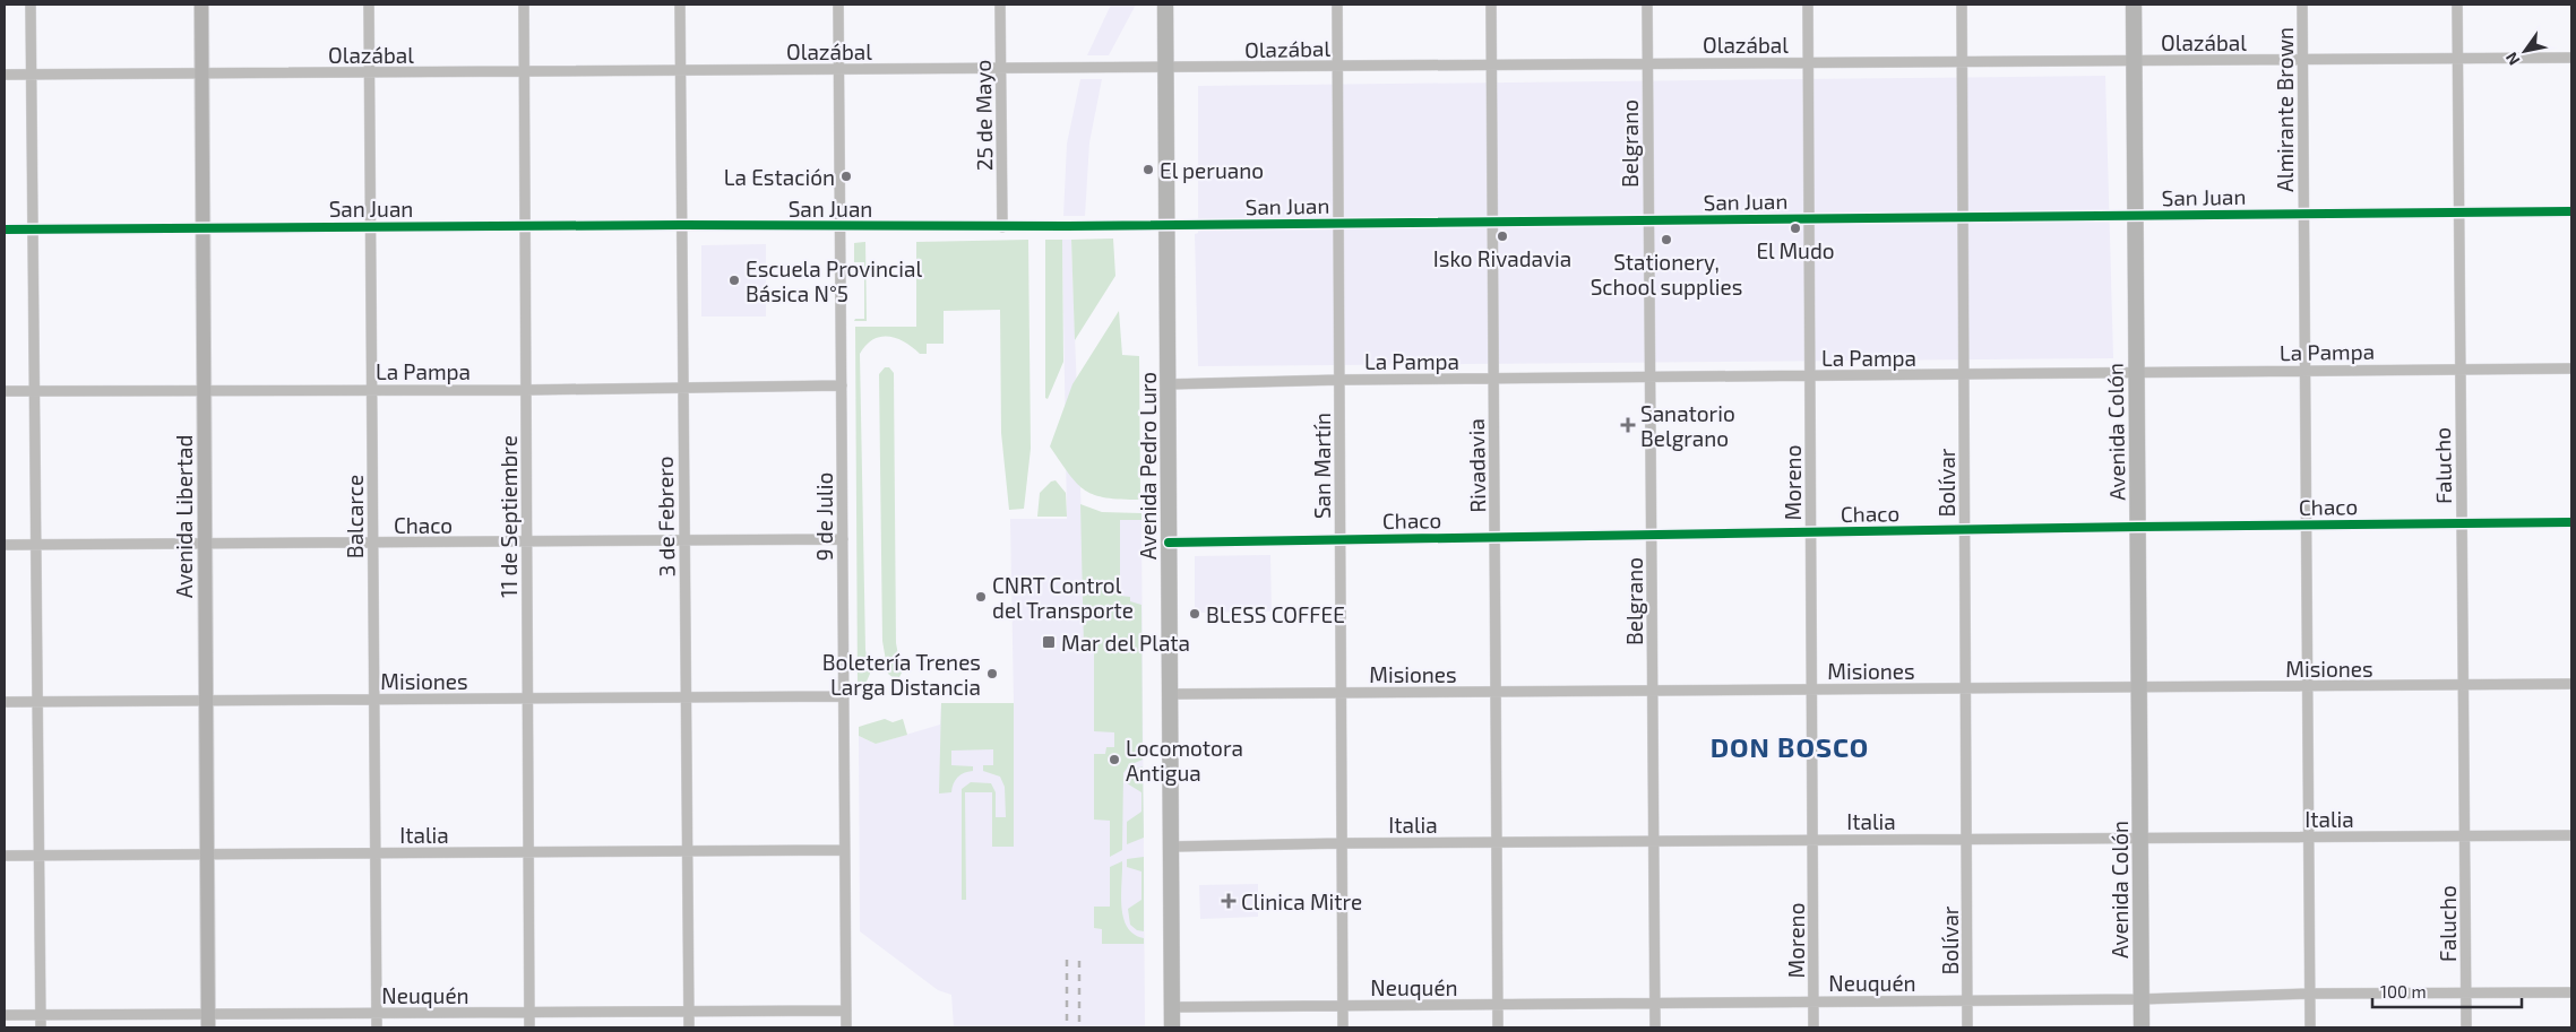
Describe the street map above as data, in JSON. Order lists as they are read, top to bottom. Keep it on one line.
{"streets":{"main road":["Avenida Colón","Avenida Pedro Luro","Avenida Libertad"],"street":["Olazábal","Almirante Brown","25 de Mayo","Belgrano","San Juan","La Pampa","San Martín","Rivadavia","Falucho","Moreno","Bolívar","Chaco","Balcarce","11 de Septiembre","3 de Febrero","9 de Julio","Misiones","Italia","Neuquén"]},"crossings":[["Olazábal","Almirante Brown"],["Olazábal","25 de Mayo"],["Olazábal","Belgrano"],["Olazábal","Avenida Colón"],["Olazábal","Avenida Pedro Luro"],["Olazábal","San Martín"],["Olazábal","Rivadavia"],["Olazábal","Falucho"],["Olazábal","Moreno"],["Olazábal","Bolívar"],["Olazábal","Avenida Libertad"],["Olazábal","Balcarce"],["Olazábal","11 de Septiembre"],["Olazábal","3 de Febrero"],["Olazábal","9 de Julio"],["Almirante Brown","San Juan"],["Almirante Brown","La Pampa"],["Almirante Brown","Chaco"],["Almirante Brown","Misiones"],["Almirante Brown","Italia"],["Almirante Brown","Neuquén"],["25 de Mayo","San Juan"],["Belgrano","San Juan"],["Belgrano","La Pampa"],["Belgrano","Chaco"],["Belgrano","Misiones"],["Belgrano","Italia"],["Belgrano","Neuquén"],["San Juan","Avenida Colón"],["San Juan","Avenida Pedro Luro"],["San Juan","San Martín"],["San Juan","Rivadavia"],["San Juan","Falucho"],["San Juan","Moreno"],["San Juan","Bolívar"],["San Juan","Avenida Libertad"],["San Juan","Balcarce"],["San Juan","11 de Septiembre"],["San Juan","3 de Febrero"],["San Juan","9 de Julio"],["La Pampa","Avenida Colón"],["La Pampa","Avenida Pedro Luro"],["La Pampa","San Martín"],["La Pampa","Rivadavia"],["La Pampa","Falucho"],["La Pampa","Moreno"],["La Pampa","Bolívar"],["La Pampa","Avenida Libertad"],["La Pampa","Balcarce"],["La Pampa","11 de Septiembre"],["La Pampa","3 de Febrero"],["La Pampa","9 de Julio"],["Avenida Colón","Chaco"],["Avenida Colón","Misiones"],["Avenida Colón","Italia"],["Avenida Colón","Neuquén"],["Avenida Pedro Luro","Chaco"],["Avenida Pedro Luro","Misiones"],["Avenida Pedro Luro","Italia"],["Avenida Pedro Luro","Neuquén"],["San Martín","Chaco"],["San Martín","Misiones"],["San Martín","Italia"],["San Martín","Neuquén"],["Rivadavia","Chaco"],["Rivadavia","Misiones"],["Rivadavia","Italia"],["Rivadavia","Neuquén"],["Falucho","Chaco"],["Falucho","Misiones"],["Falucho","Italia"],["Falucho","Neuquén"],["Moreno","Chaco"],["Moreno","Misiones"],["Moreno","Italia"],["Moreno","Neuquén"],["Bolívar","Chaco"],["Bolívar","Misiones"],["Bolívar","Italia"],["Bolívar","Neuquén"],["Chaco","Avenida Libertad"],["Chaco","Balcarce"],["Chaco","11 de Septiembre"],["Chaco","3 de Febrero"],["Chaco","9 de Julio"],["Avenida Libertad","Misiones"],["Avenida Libertad","Italia"],["Avenida Libertad","Neuquén"],["Balcarce","Misiones"],["Balcarce","Italia"],["Balcarce","Neuquén"],["11 de Septiembre","Misiones"],["11 de Septiembre","Italia"],["11 de Septiembre","Neuquén"],["3 de Febrero","Misiones"],["3 de Febrero","Italia"],["3 de Febrero","Neuquén"],["9 de Julio","Misiones"],["9 de Julio","Italia"],["9 de Julio","Neuquén"]],"districts":["DON BOSCO"],"places":{"other":["El peruano","La Estación","El Mudo","Isko Rivadavia","Stationery, School supplies","Escuela Provincial Básica N°5","CNRT Control del Transporte","BLESS COFFEE","Boletería Trenes Larga Distancia","Locomotora Antigua"],"health":["Sanatorio Belgrano","Clinica Mitre"],"transit":["Mar del Plata"]},"scale_bar":"100 m","north":"bottom left"}
